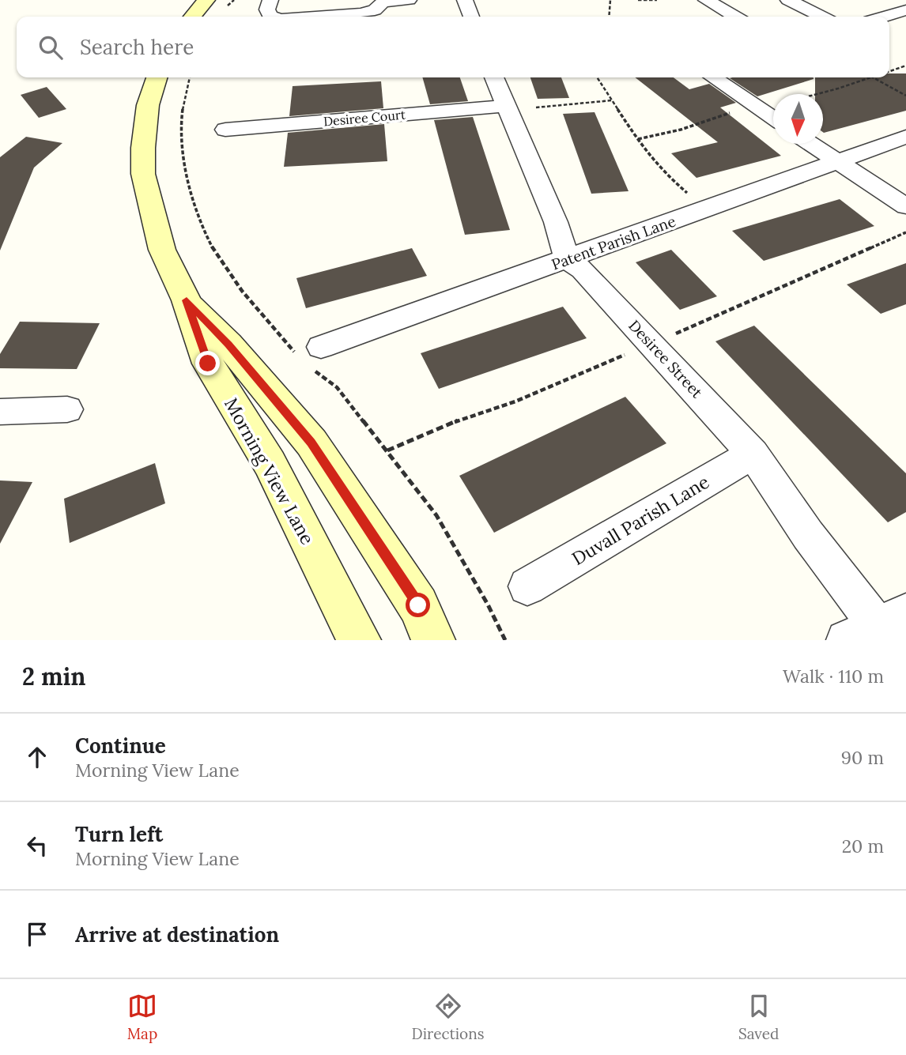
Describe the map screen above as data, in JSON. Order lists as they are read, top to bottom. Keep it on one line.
{"streets":{"street":["Desiree Court","Patent Parish Lane","Desiree Street","Morning View Lane","Duvall Parish Lane"]},"crossings":[["Patent Parish Lane","Desiree Street"],["Desiree Street","Duvall Parish Lane"]],"north":"bottom","page":{"search":"Search here","heading":["2 min","Walk · 110 m"],"list":[["Continue","Morning View Lane","90 m"],["Turn left","Morning View Lane","20 m"],"Arrive at destination"],"nav":["Map","Directions","Saved"]}}
